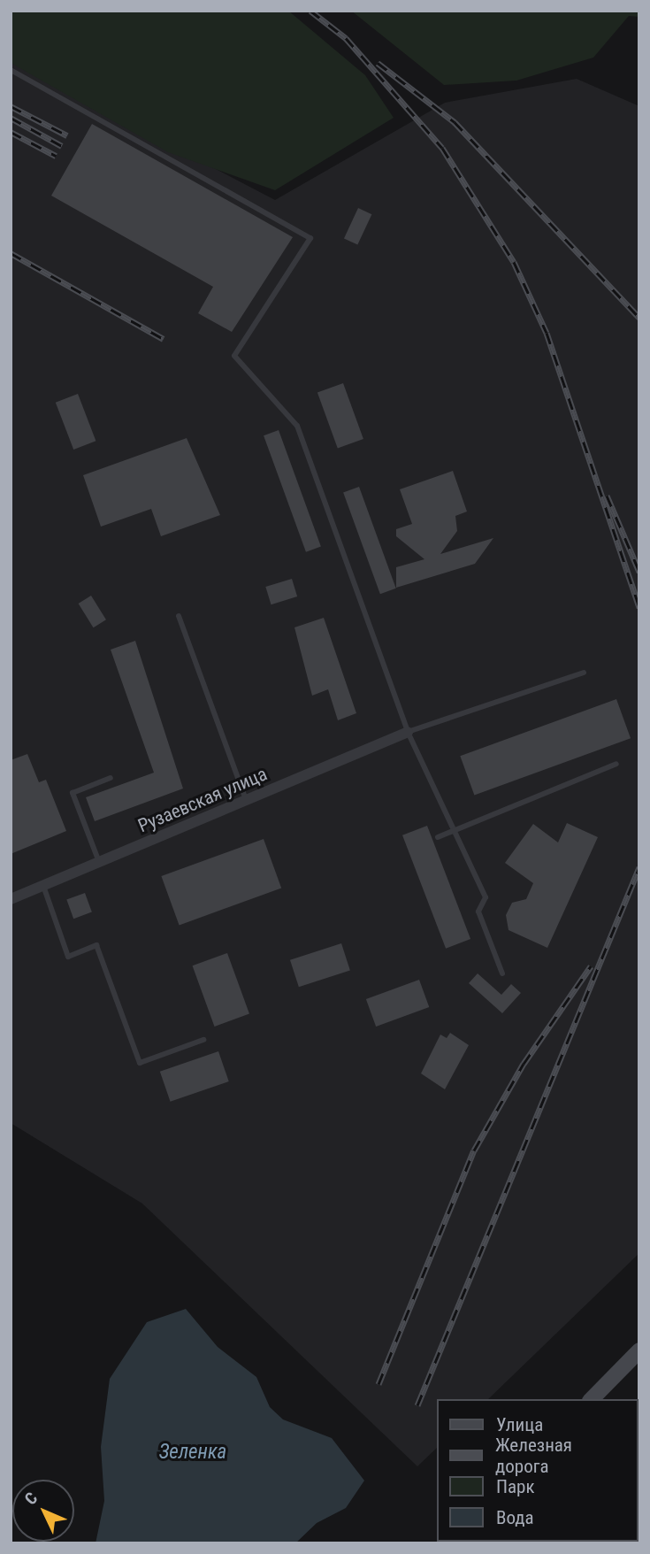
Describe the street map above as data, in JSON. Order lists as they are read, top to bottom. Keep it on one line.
{"streets":{"street":["Рузаевская улица"]},"water":["Зеленка"],"legend":["Улица","Железная дорога","Парк","Вода"],"north":"top left"}
